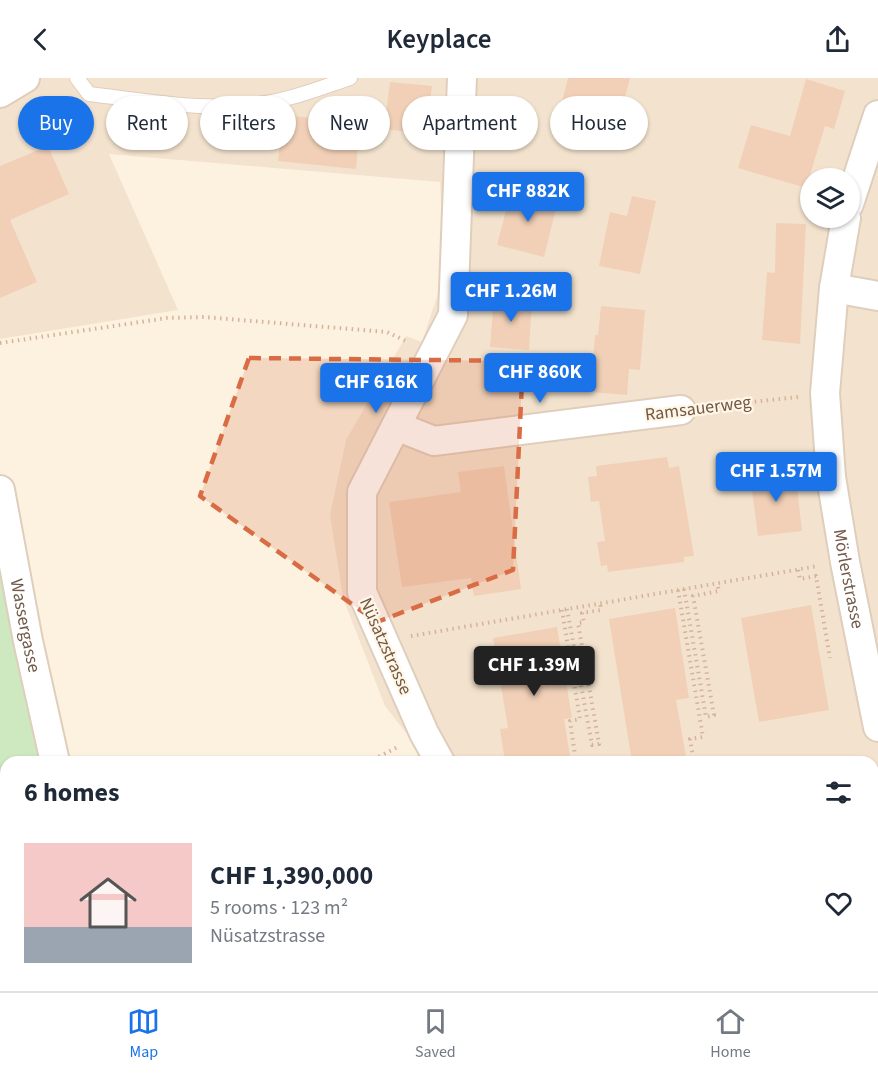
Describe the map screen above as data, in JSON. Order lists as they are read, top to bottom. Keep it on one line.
{"streets":{"street":["Ramsauerweg","Mörlerstrasse","Wassergasse","Nüsatzstrasse"]},"crossings":[["Ramsauerweg","Mörlerstrasse"],["Ramsauerweg","Nüsatzstrasse"]],"page":{"header":"Keyplace","chip":["Buy","Rent","Filters","New","Apartment","House"],"price":["CHF 882K","CHF 1.26M","CHF 860K","CHF 616K","CHF 1.57M","CHF 1.39M"],"heading":"6 homes","list":[{"name":"CHF 1,390,000","note":"5 rooms · 123 m² · Nüsatzstrasse"}],"tabs":["Map","Saved","Home"]}}
